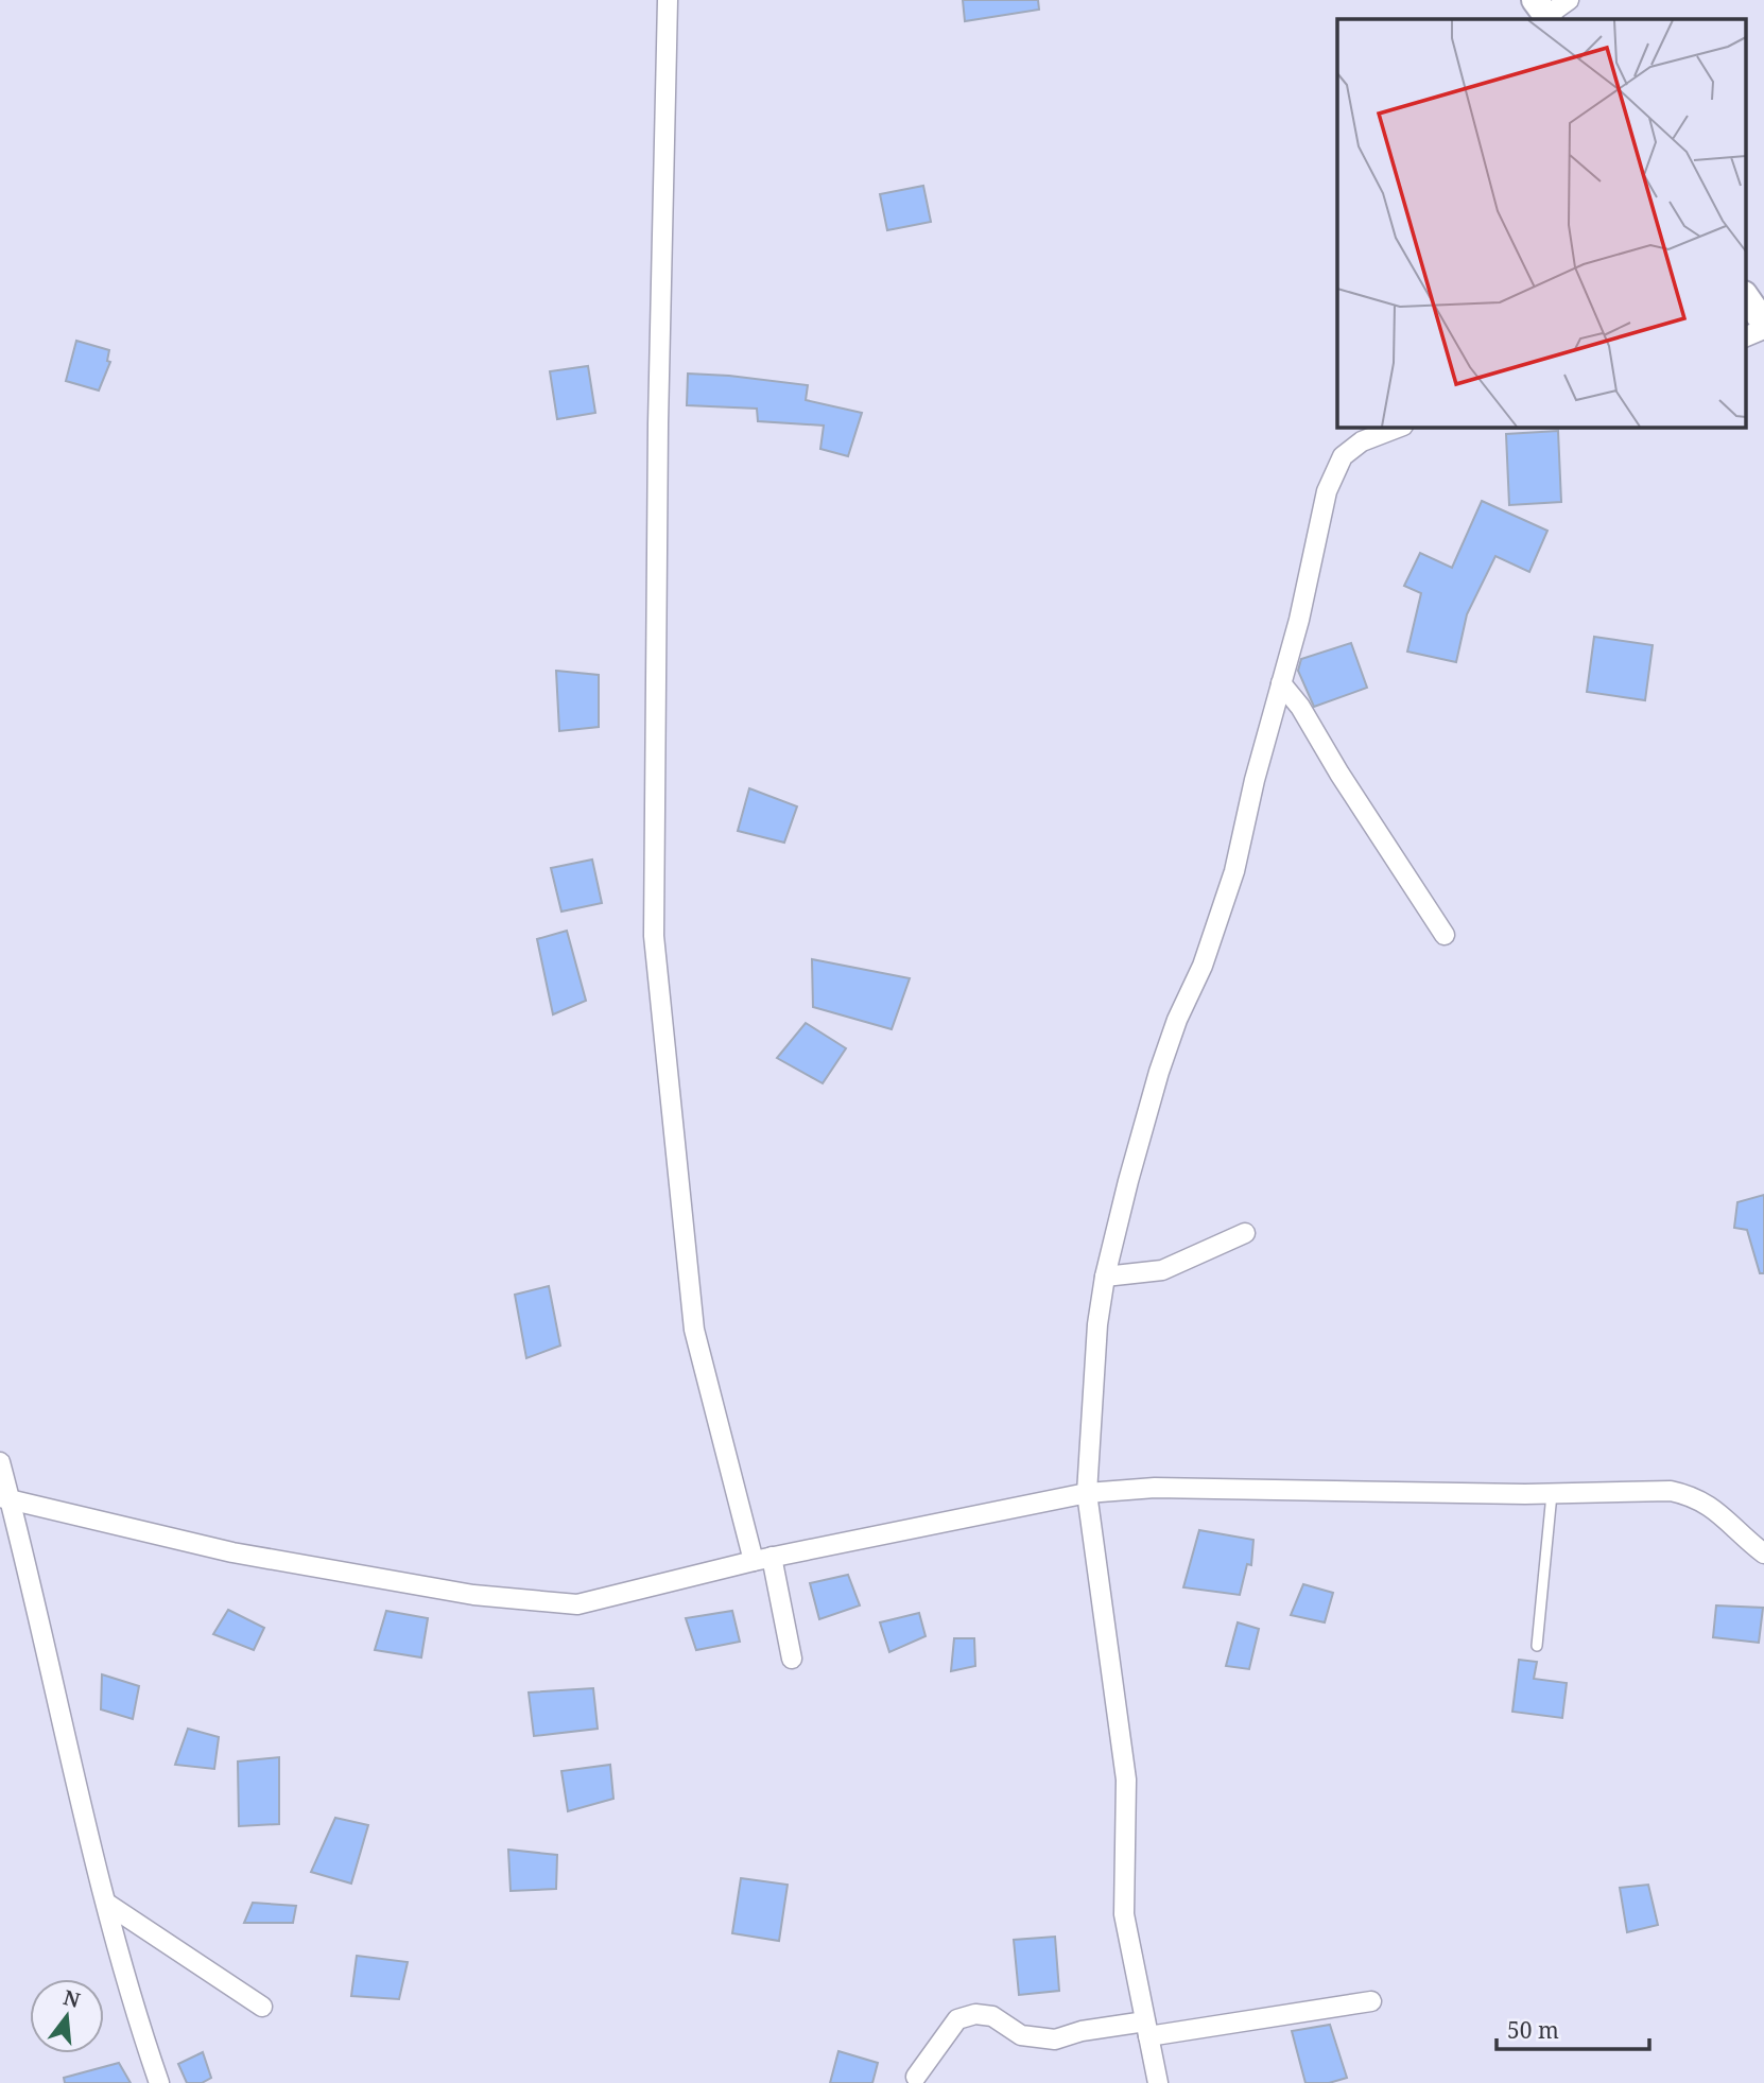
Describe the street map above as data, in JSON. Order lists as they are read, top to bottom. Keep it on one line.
{"scale_bar":"50 m","north":"top"}
